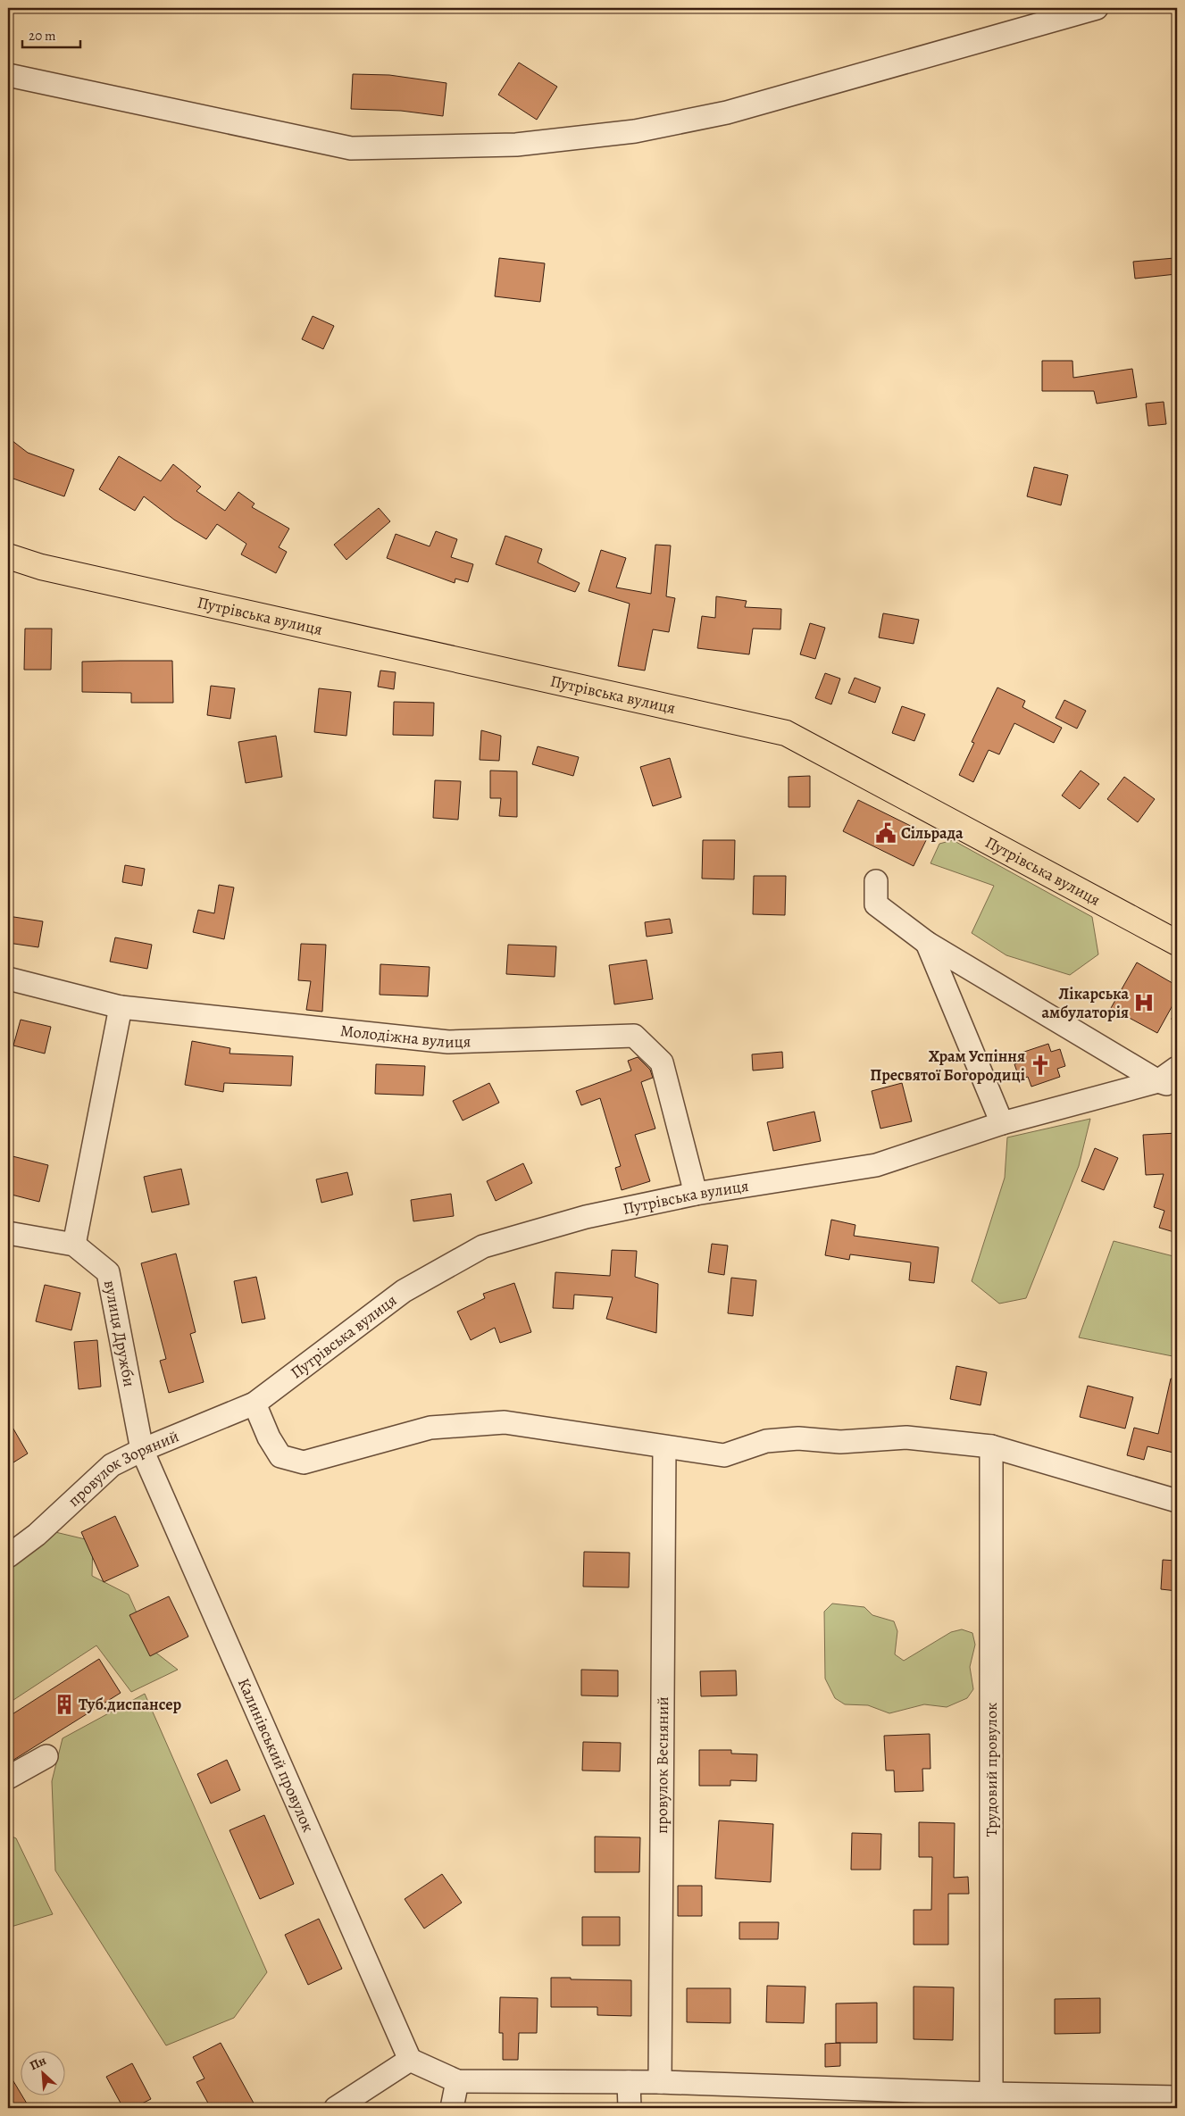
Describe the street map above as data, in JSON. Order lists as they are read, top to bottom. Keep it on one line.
{"streets":{"main road":["Путрівська вулиця"],"street":["Молодіжна вулиця","вулиця Дружби","провулок Зоряний","Калинівський провулок","провулок Весняний","Трудовий провулок"]},"crossings":[["Путрівська вулиця","Молодіжна вулиця"],["Путрівська вулиця","провулок Зоряний"],["вулиця Дружби","провулок Зоряний"],["вулиця Дружби","Калинівський провулок"],["провулок Зоряний","Калинівський провулок"]],"places":{"public building":["Сільрада"],"hospital":["Лікарська амбулаторія"],"church":["Храм Успіння Пресвятої Богородиці"],"building":["Туб.диспансер"]},"scale_bar":"20 m","north":"top left"}
